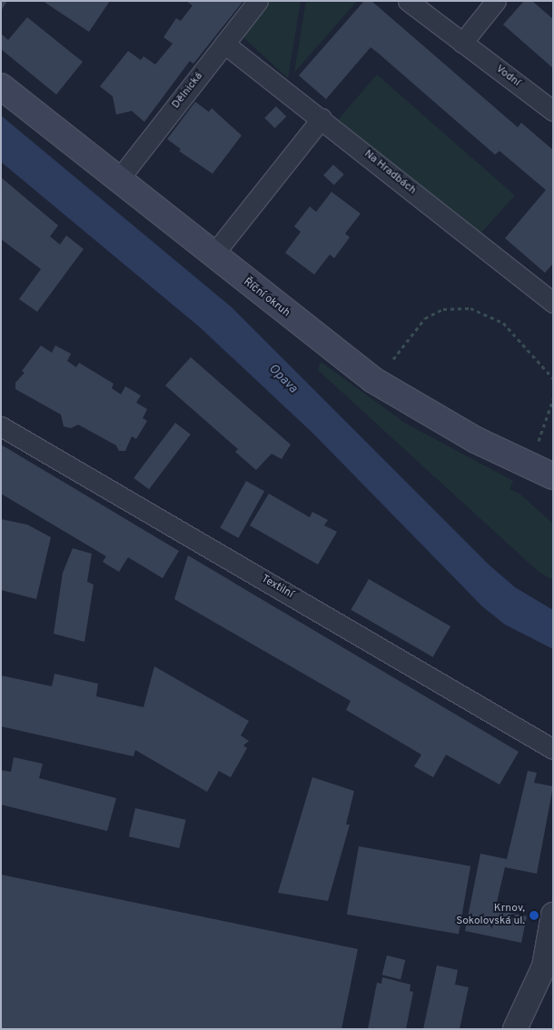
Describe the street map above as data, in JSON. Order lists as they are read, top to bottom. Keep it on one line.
{"streets":{"main road":["Říční okruh"],"street":["Vodní","Dělnická","Na Hradbách","Textilní"]},"crossings":[["Dělnická","Na Hradbách"],["Dělnická","Říční okruh"]],"water":["Opava"],"places":["Krnov, Sokolovská ul."]}
